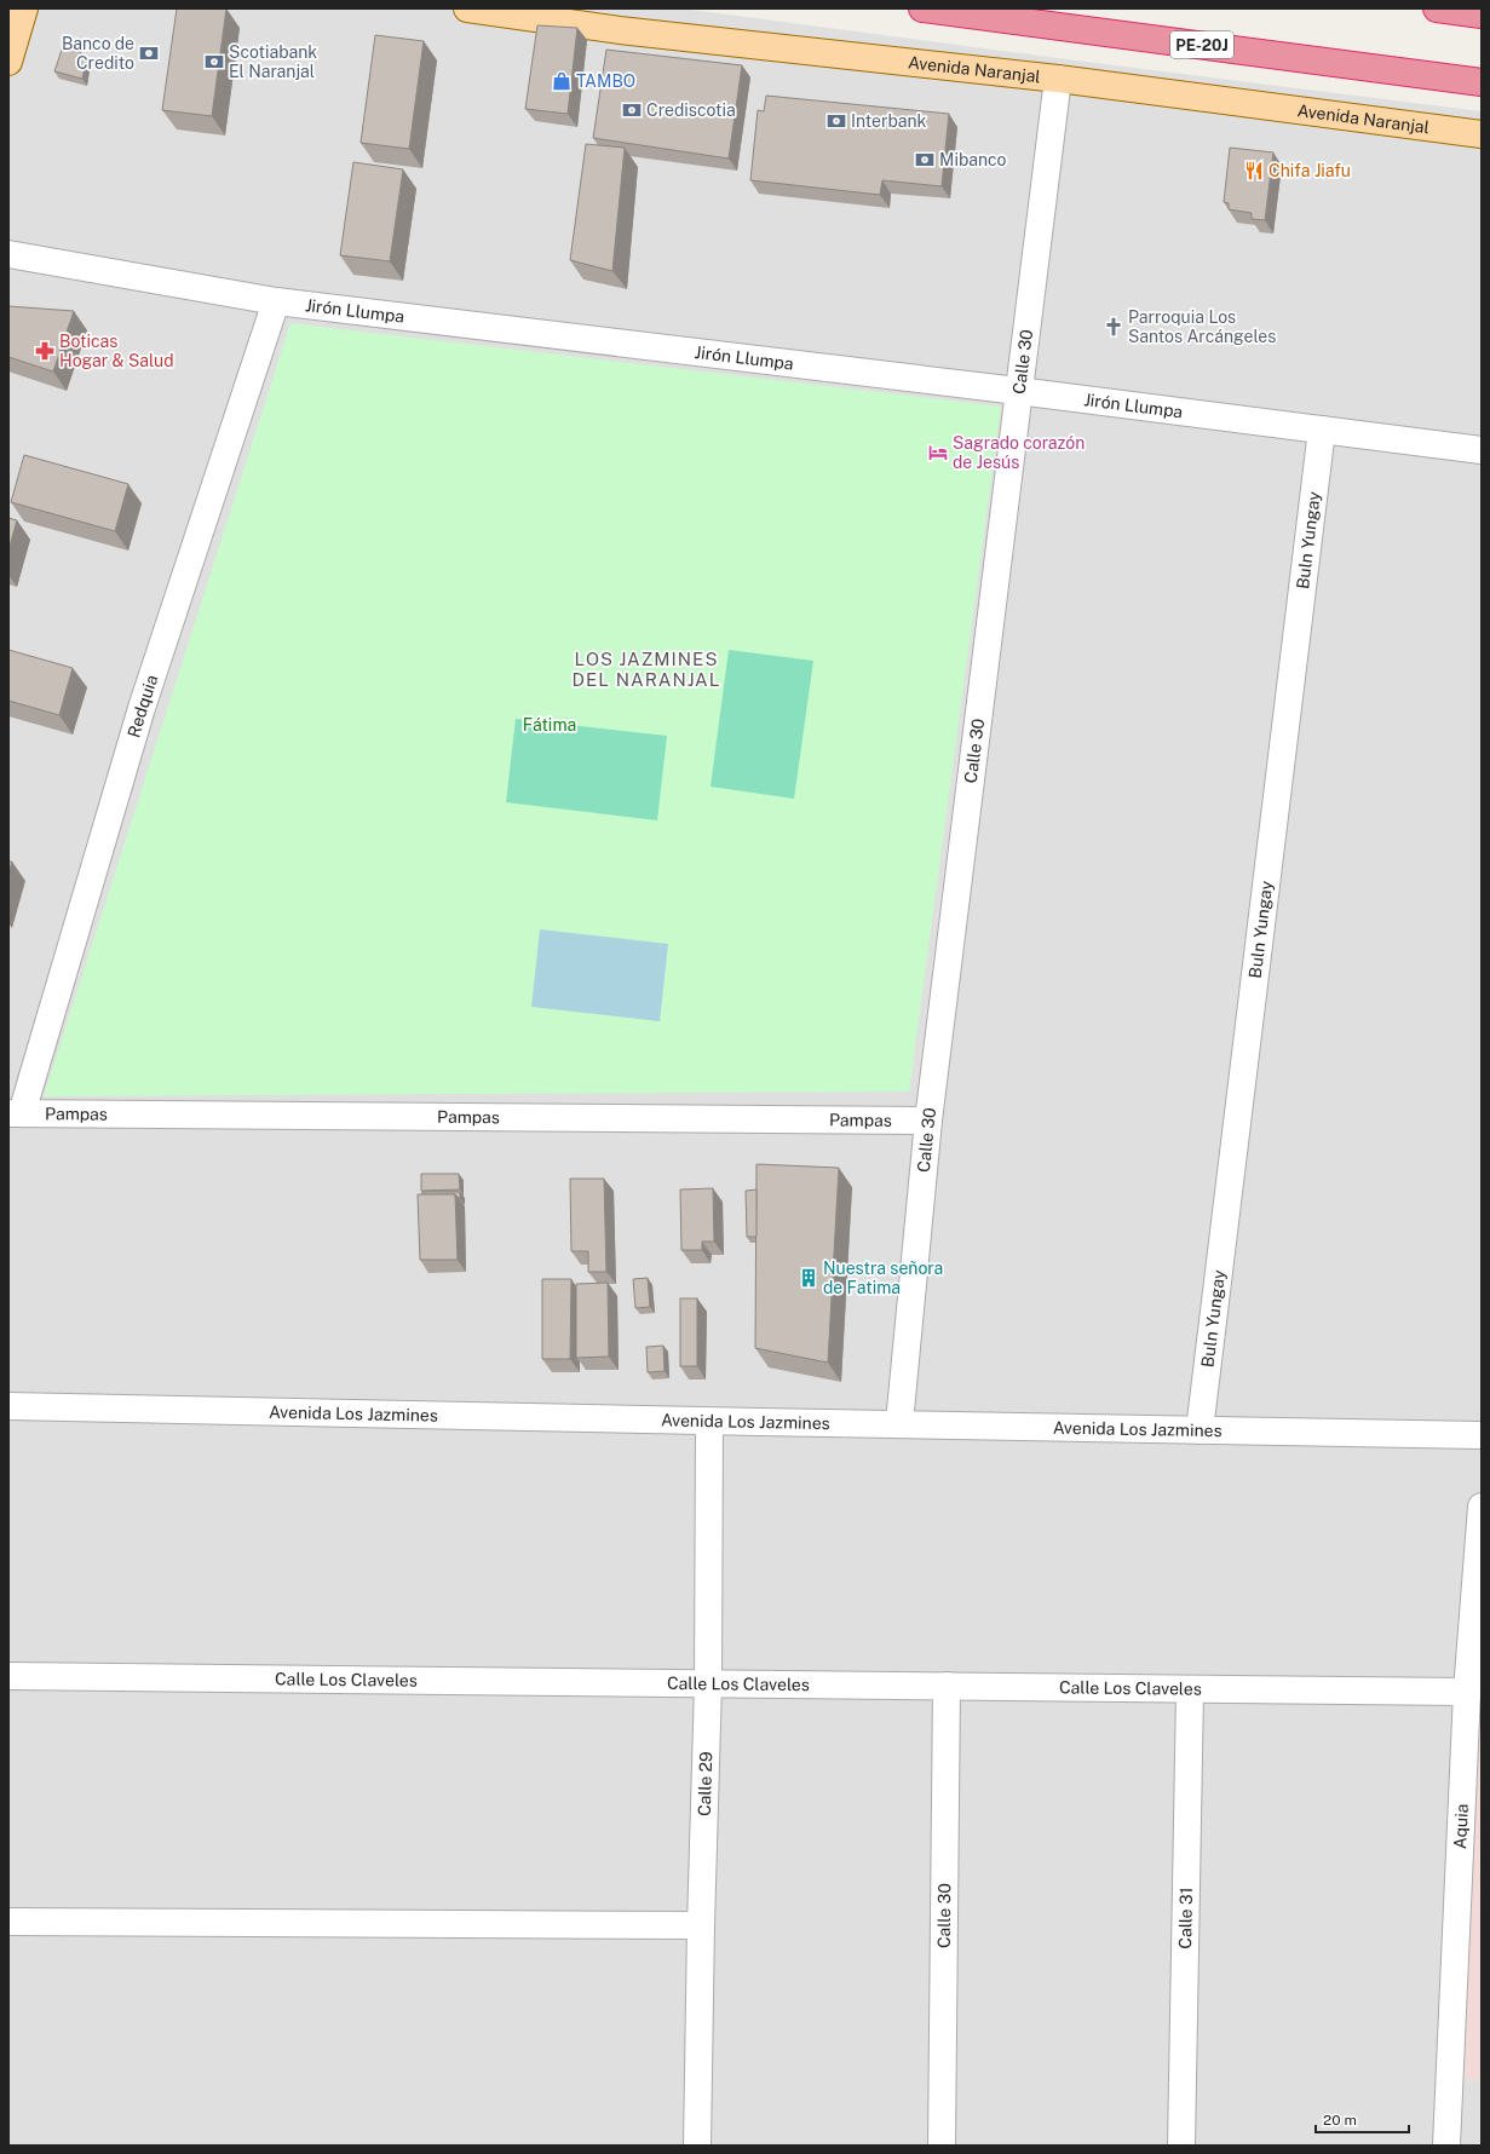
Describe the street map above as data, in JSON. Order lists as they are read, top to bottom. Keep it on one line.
{"streets":{"highway":["PE-20J"],"main road":["Avenida Naranjal"],"street":["Jirón Llumpa","Calle 30","Buln Yungay","Redquia","Pampas","Avenida Los Jazmines","Calle Los Claveles","Calle 29","Aquia","Calle 31"]},"crossings":[["Avenida Naranjal","Calle 30"],["Jirón Llumpa","Calle 30"],["Jirón Llumpa","Buln Yungay"],["Jirón Llumpa","Redquia"],["Calle 30","Pampas"],["Calle 30","Avenida Los Jazmines"],["Calle 30","Calle Los Claveles"],["Buln Yungay","Avenida Los Jazmines"],["Redquia","Pampas"],["Avenida Los Jazmines","Calle 29"],["Calle Los Claveles","Calle 29"],["Calle Los Claveles","Aquia"],["Calle Los Claveles","Calle 31"]],"districts":["LOS JAZMINES DEL NARANJAL"],"parks":["Fátima"],"places":{"bank":["Banco de Credito","Scotiabank El Naranjal","Crediscotia","Interbank","Mibanco"],"shop":["TAMBO"],"restaurant":["Chifa Jiafu"],"church":["Parroquia Los Santos Arcángeles"],"pharmacy":["Boticas Hogar & Salud"],"hotel":["Sagrado corazón de Jesús"],"building":["Nuestra señora de Fatima"]},"scale_bar":"20 m"}
